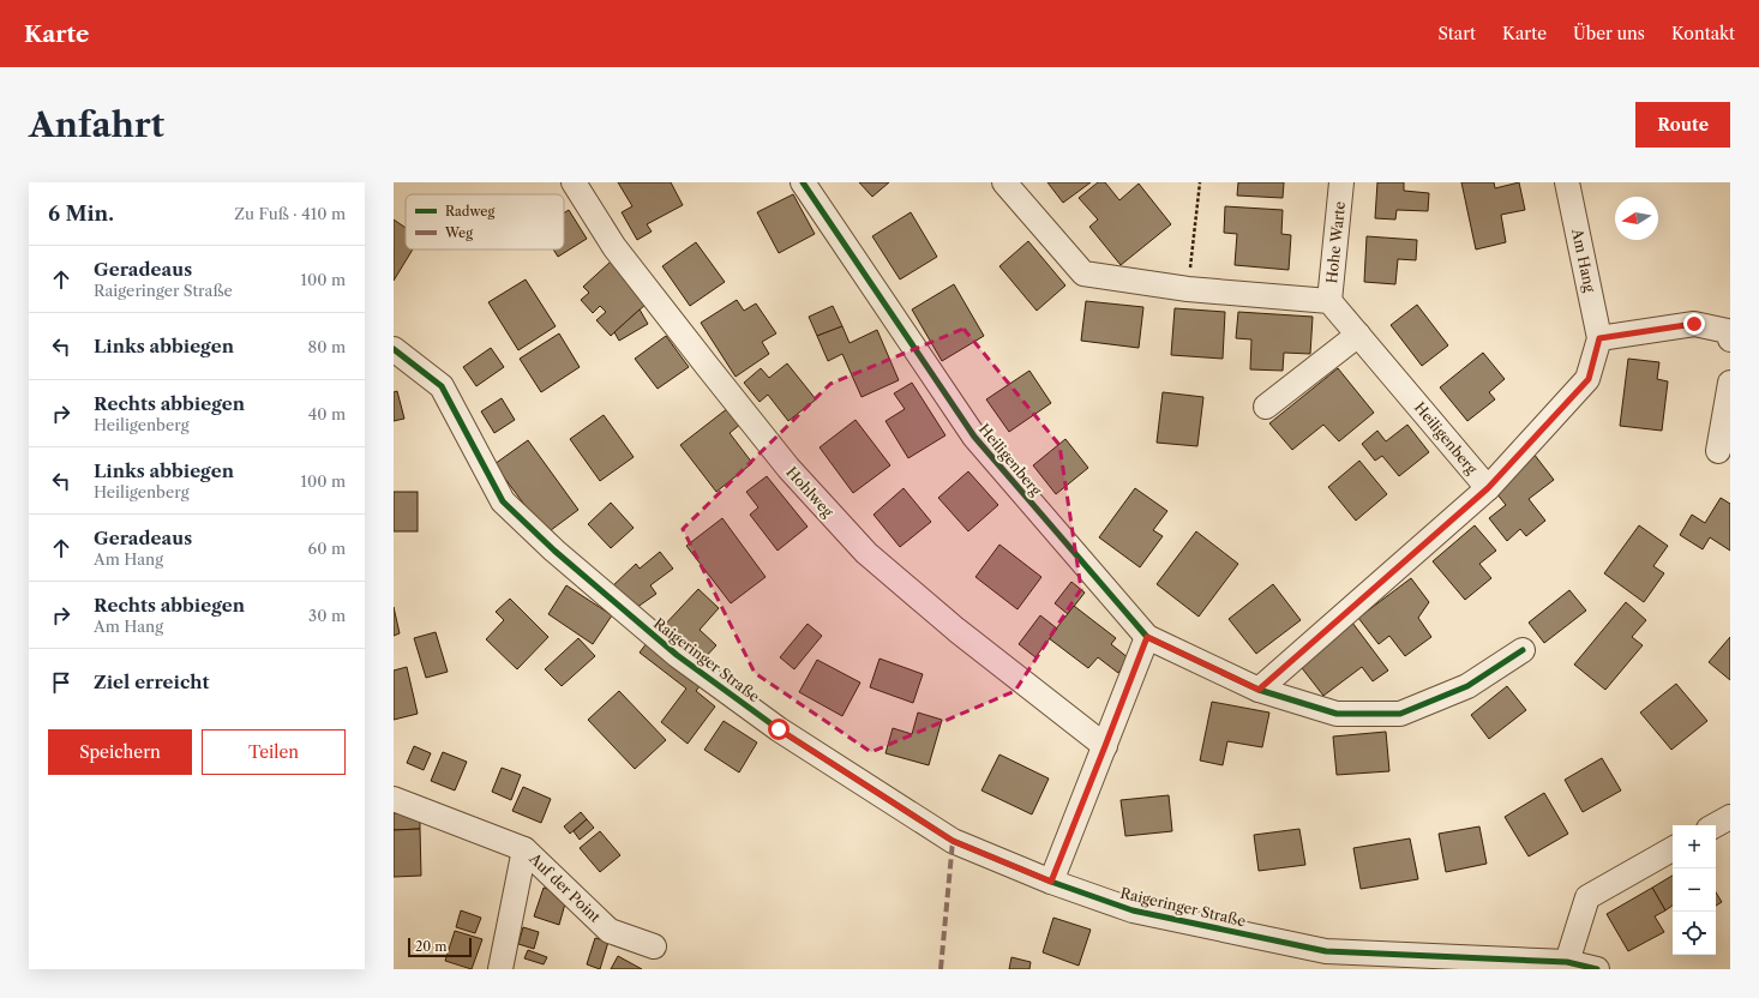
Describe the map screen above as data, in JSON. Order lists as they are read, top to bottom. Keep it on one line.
{"streets":{"street":["Hohe Warte","Am Hang","Heiligenberg","Hohlweg","Raigeringer Straße","Auf der Point"]},"crossings":[["Hohe Warte","Heiligenberg"],["Am Hang","Heiligenberg"]],"legend":["Radweg","Weg"],"scale_bar":"20 m","north":"left","page":{"header":"Karte","nav":["Start","Karte","Über uns","Kontakt"],"buttons":["Route",["Speichern","Teilen"]],"title":"Anfahrt","heading":["6 Min.","Zu Fuß · 410 m"],"list":[["Geradeaus","Raigeringer Straße","100 m"],["Links abbiegen","80 m"],["Rechts abbiegen","Heiligenberg","40 m"],["Links abbiegen","Heiligenberg","100 m"],["Geradeaus","Am Hang","60 m"],["Rechts abbiegen","Am Hang","30 m"],"Ziel erreicht"],"map_buttons":["+","−"],"scale":"20 m"}}
